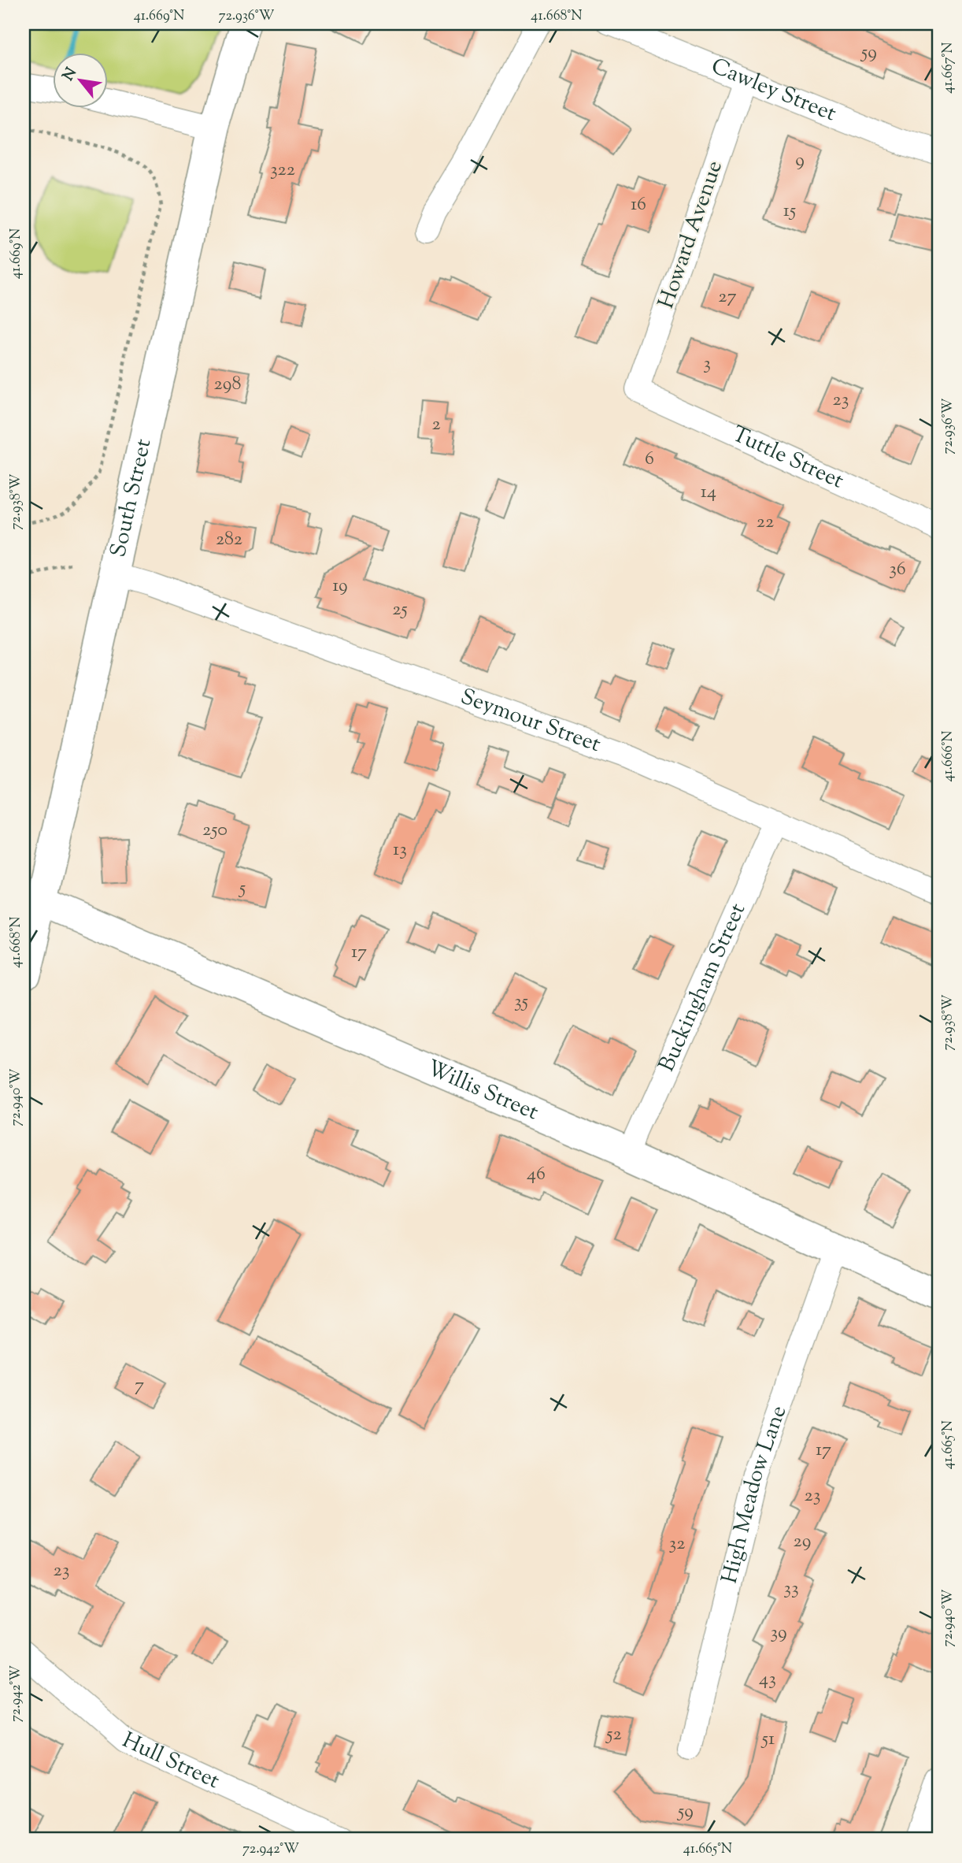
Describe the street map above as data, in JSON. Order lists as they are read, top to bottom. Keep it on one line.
{"streets":{"main road":["South Street","Willis Street"],"street":["Cawley Street","Howard Avenue","Tuttle Street","Seymour Street","Buckingham Street","High Meadow Lane","Hull Street"]},"crossings":[["Cawley Street","Howard Avenue"],["Howard Avenue","Tuttle Street"],["South Street","Seymour Street"],["South Street","Willis Street"],["Seymour Street","Buckingham Street"],["Buckingham Street","Willis Street"],["Willis Street","High Meadow Lane"]],"house_numbers":["59","9","322","16","15","27","3","298","23","2","6","14","22","282","36","19","25","250","13","5","17","35","46","7","17","23","29","32","23","33","39","43","52","51","59"],"north":"top left","coordinates":["41.669°N","72.936°W","41.668°N","41.667°N","72.938°W","41.666°N","72.940°W","41.665°N","72.942°W"]}
